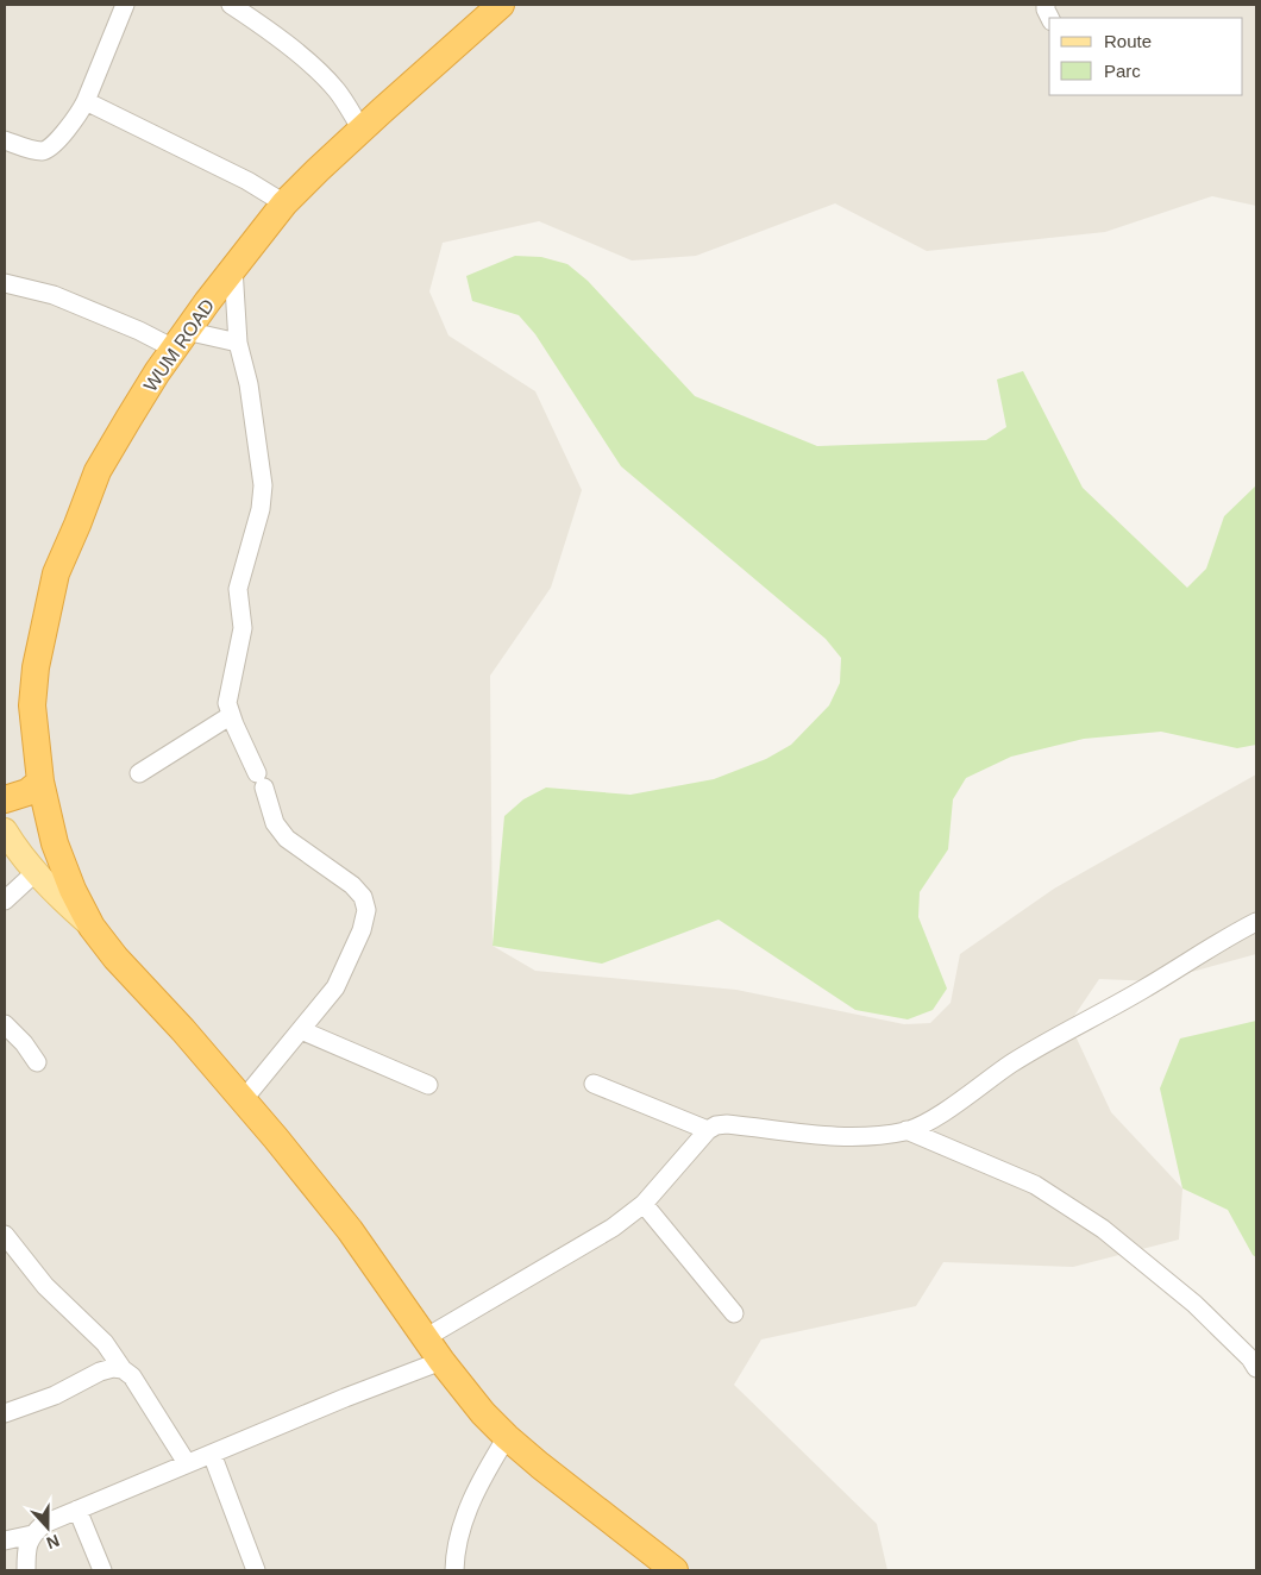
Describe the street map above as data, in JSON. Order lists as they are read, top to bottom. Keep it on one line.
{"streets":{"highway":["WUM ROAD"]},"legend":["Route","Parc"],"north":"bottom"}
